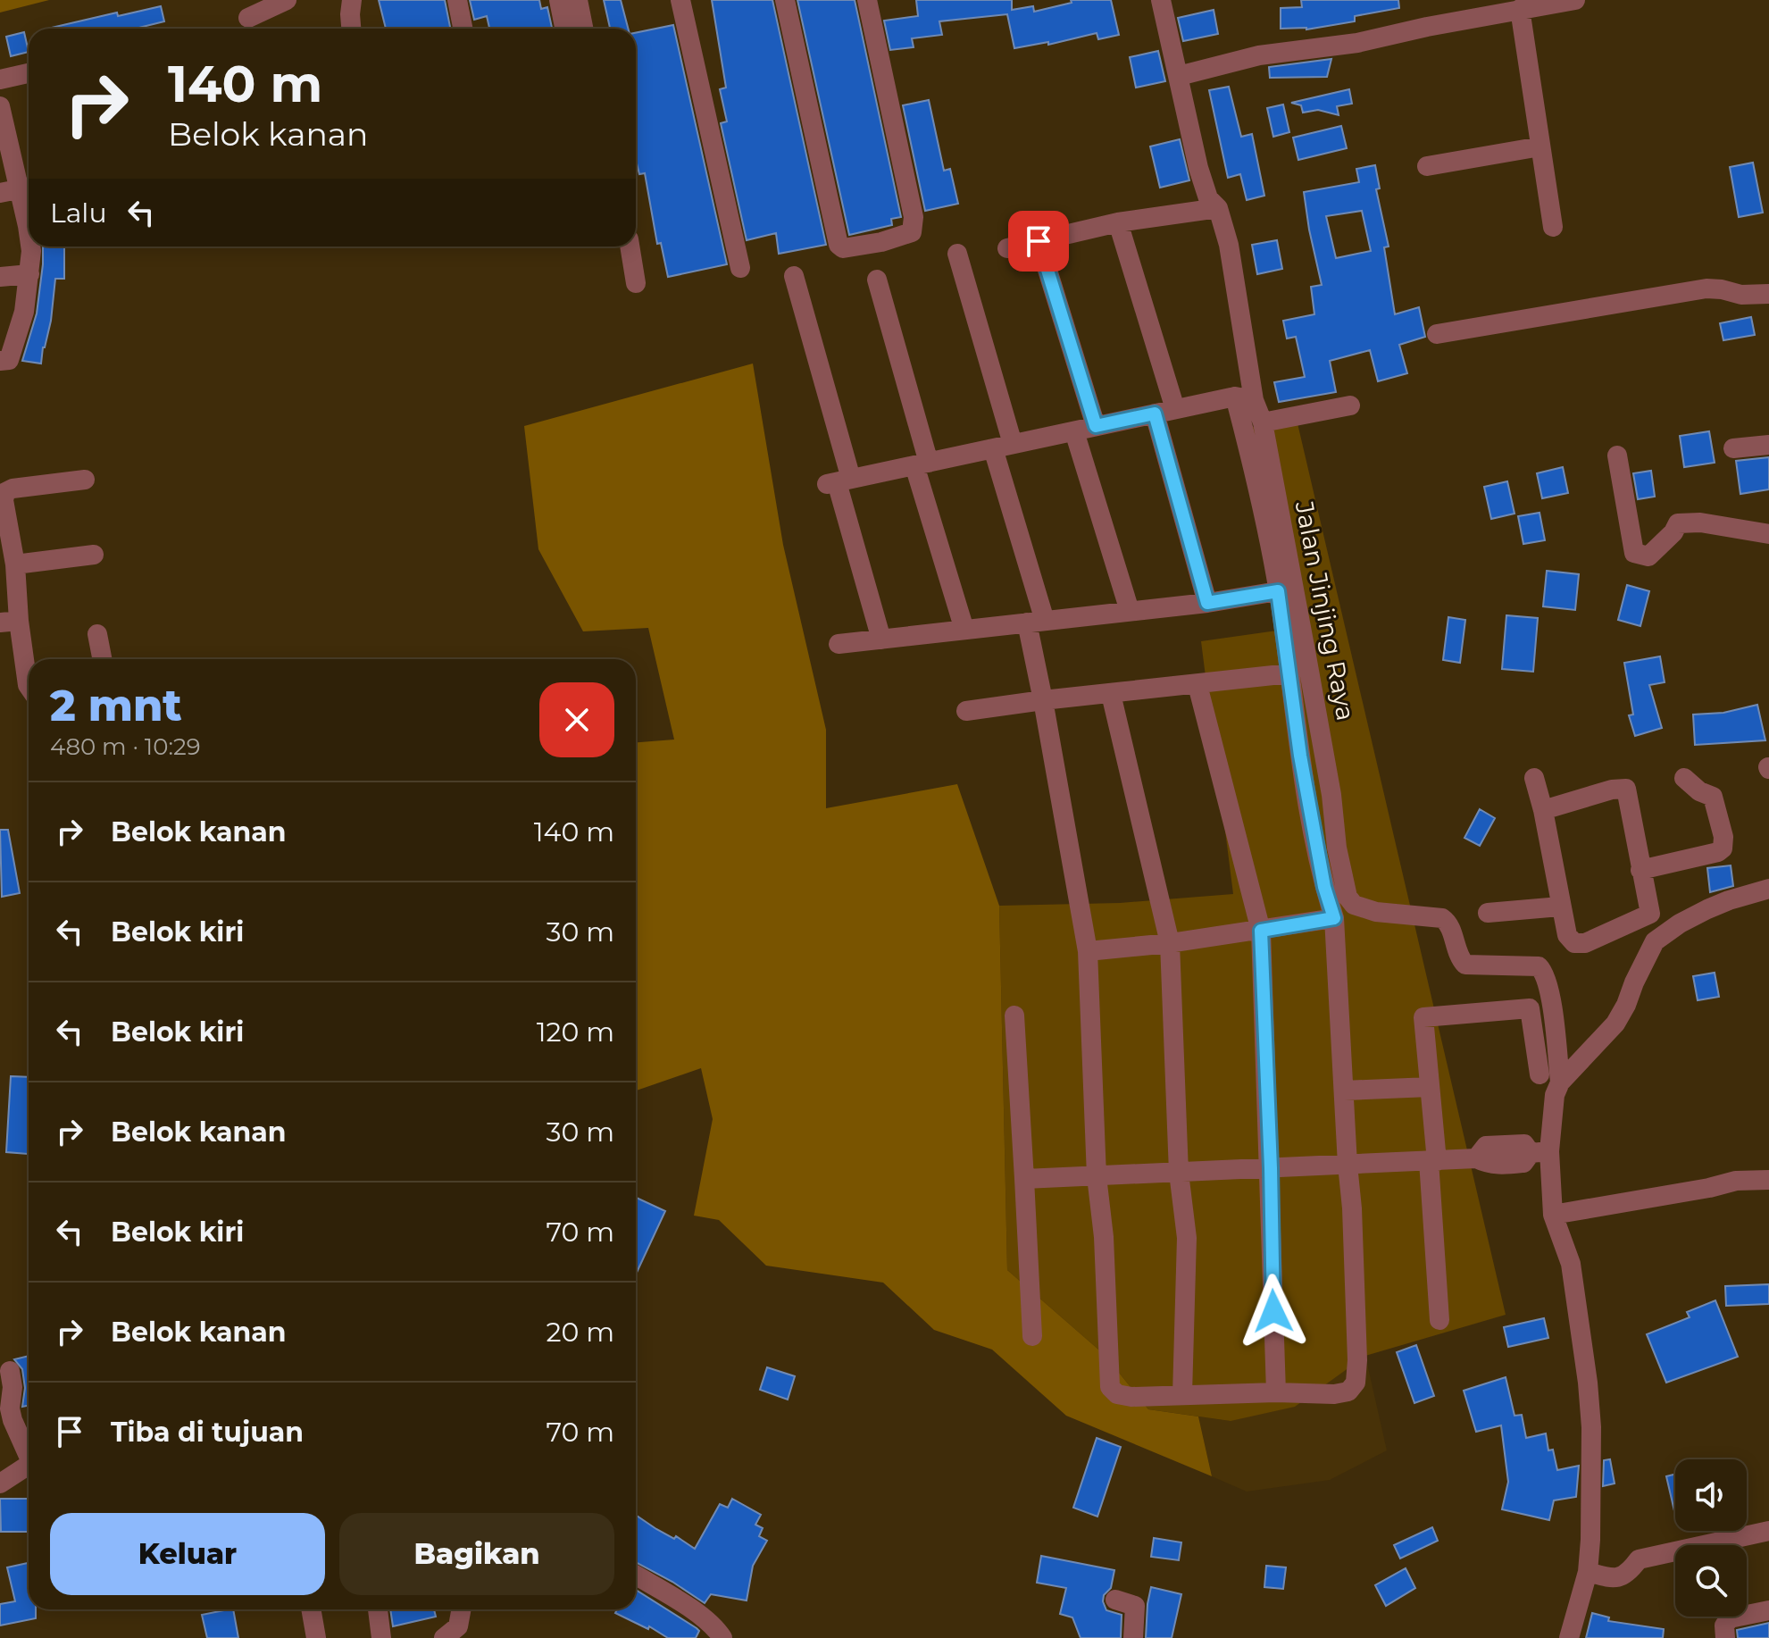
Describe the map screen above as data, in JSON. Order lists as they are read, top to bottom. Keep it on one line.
{"streets":{"street":["Jalan Jinjing Raya"]},"page":{"turn":["140 m","Belok kanan"],"then":"Lalu","heading":["2 mnt","480 m · 10:29"],"list":[{"name":"Belok kanan","value":"140 m"},{"name":"Belok kiri","value":"30 m"},{"name":"Belok kiri","value":"120 m"},{"name":"Belok kanan","value":"30 m"},{"name":"Belok kiri","value":"70 m"},{"name":"Belok kanan","value":"20 m"},{"name":"Tiba di tujuan","value":"70 m"}],"buttons":["Keluar","Bagikan"]}}
